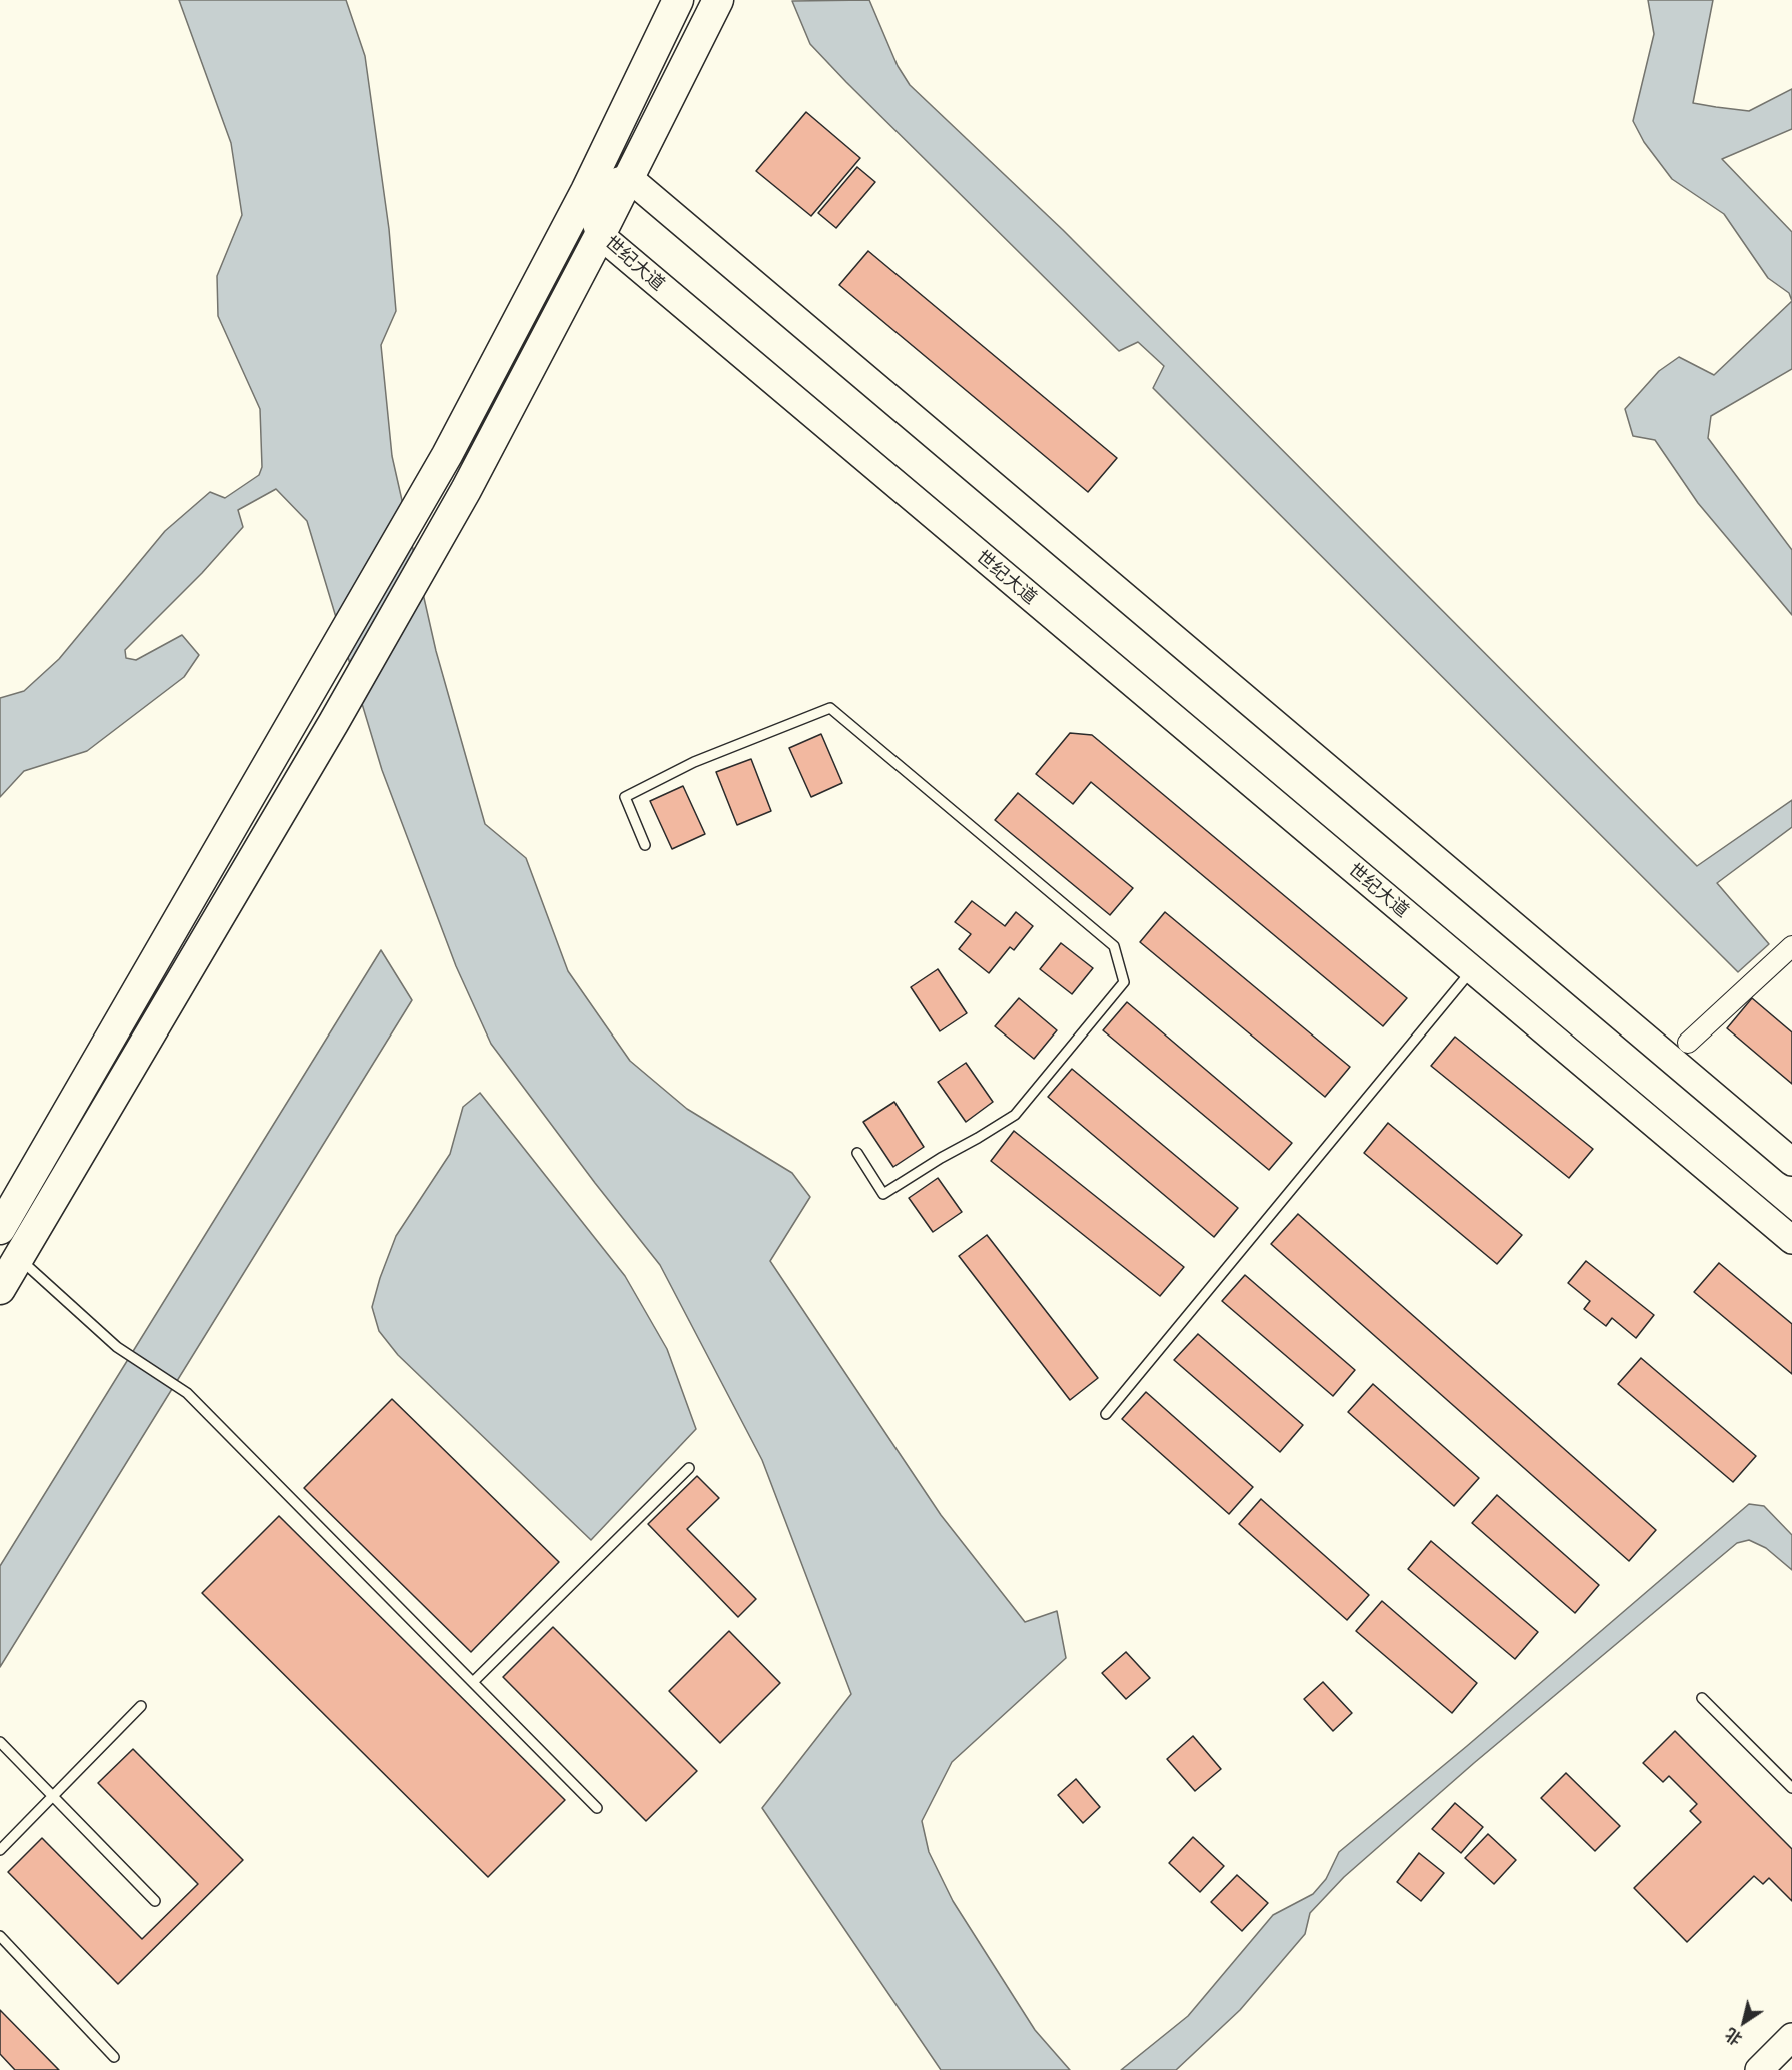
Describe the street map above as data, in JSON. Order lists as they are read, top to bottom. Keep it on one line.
{"streets":{"main road":["世纪大道"]},"north":"bottom left"}
